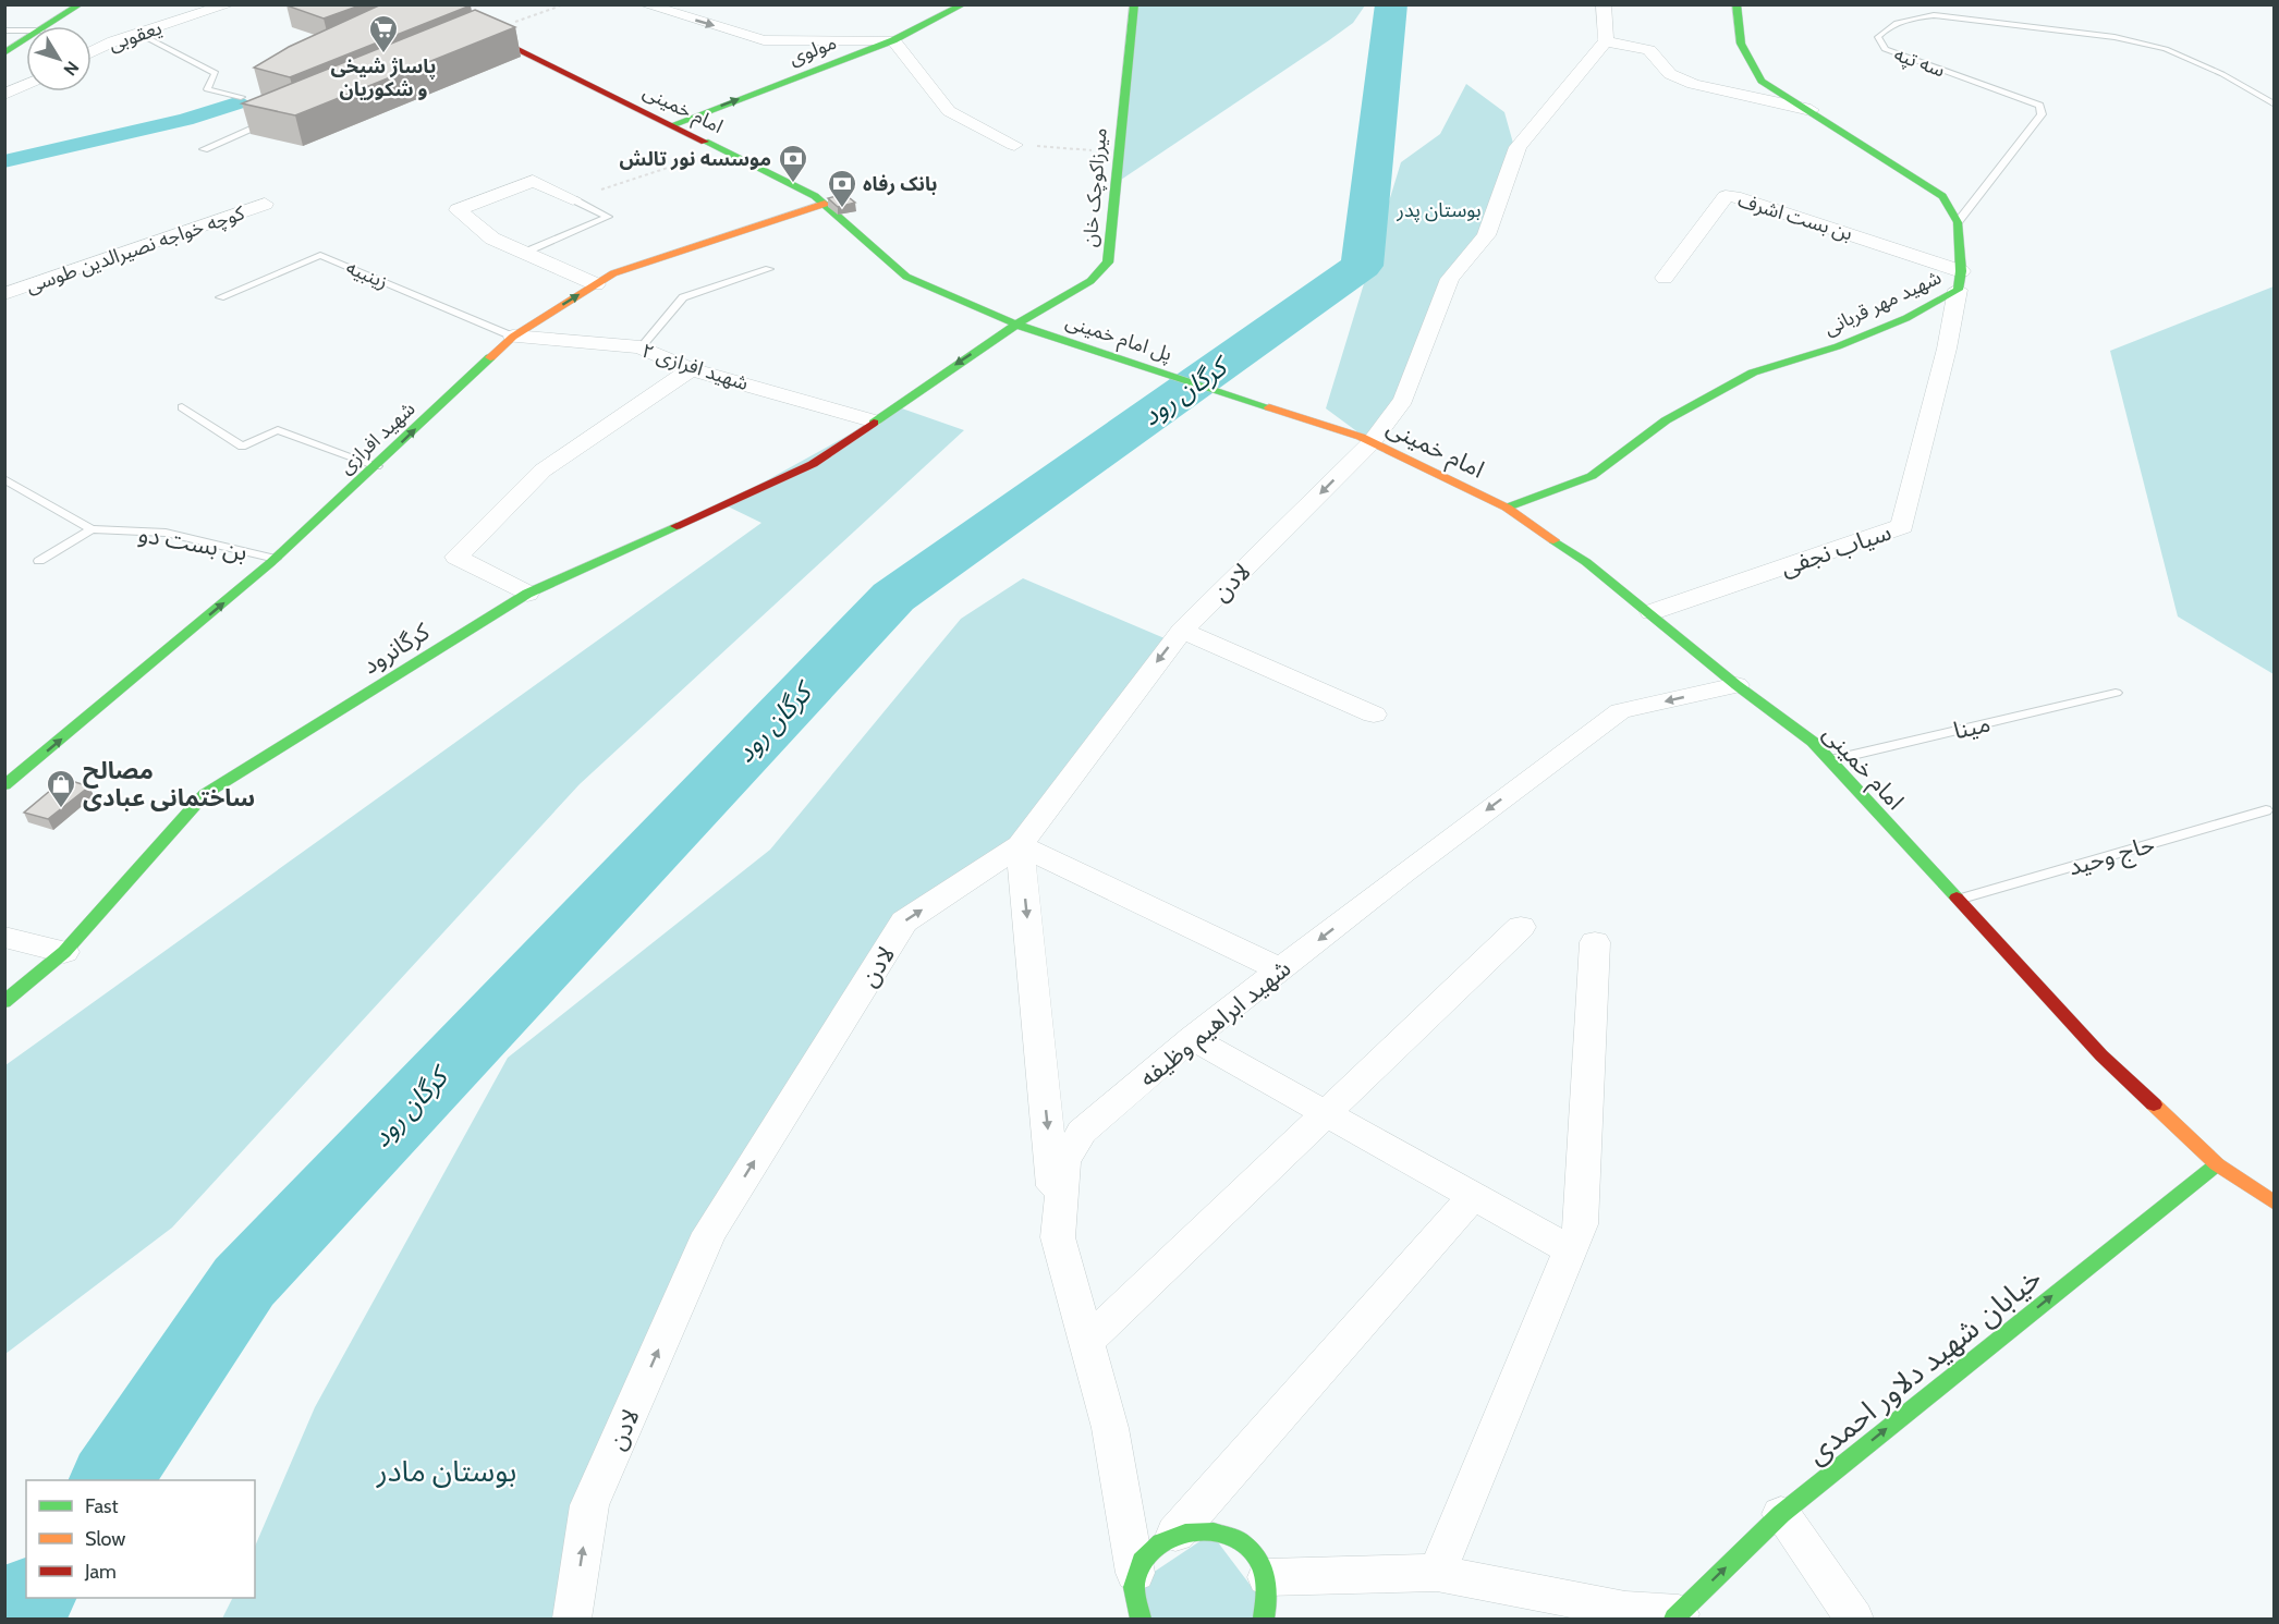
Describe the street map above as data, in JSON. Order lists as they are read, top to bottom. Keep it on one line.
{"streets":{"street":["یعقوبی","مولوی","امام خمینی","میرزاکوچک خان","بن بست اشرف","کوچه خواجه نصیرالدین طوسی","شهید مهر قربانی","پل امام خمینی","شهید افرازی ۲","شهید افرازی","سیاب نجفی","لادن","کرگانرود","شهید ابراهیم وظیفه","خیابان شهید دلاور احمدی"],"lane":["سه تپه","زینبیه","بن بست دو","مینا","حاج وحید"]},"crossings":[["مولوی","امام خمینی"],["سه تپه","شهید مهر قربانی"],["امام خمینی","میرزاکوچک خان"],["امام خمینی","شهید مهر قربانی"],["امام خمینی","پل امام خمینی"],["امام خمینی","شهید افرازی"],["امام خمینی","سیاب نجفی"],["امام خمینی","لادن"],["امام خمینی","مینا"],["امام خمینی","حاج وحید"],["امام خمینی","شهید ابراهیم وظیفه"],["امام خمینی","خیابان شهید دلاور احمدی"],["میرزاکوچک خان","شهید افرازی ۲"],["میرزاکوچک خان","کرگانرود"],["بن بست اشرف","شهید مهر قربانی"],["بن بست اشرف","سیاب نجفی"],["زینبیه","شهید افرازی ۲"],["زینبیه","شهید افرازی"],["شهید مهر قربانی","سیاب نجفی"],["پل امام خمینی","لادن"],["شهید افرازی ۲","شهید افرازی"],["شهید افرازی ۲","کرگانرود"],["شهید افرازی","بن بست دو"]],"one_way":["مولوی","شهید افرازی","خیابان شهید دلاور احمدی"],"water":["کرگان رود"],"parks":["بوستان پدر","بوستان مادر"],"places":{"supermarket":["پاساژ شیخی و شکوریان"],"bank":["موسسه نور تالش","بانک رفاه"],"shop":["مصالح ساختمانی عبادی"]},"legend":["Fast","Slow","Jam"],"north":"bottom right"}
